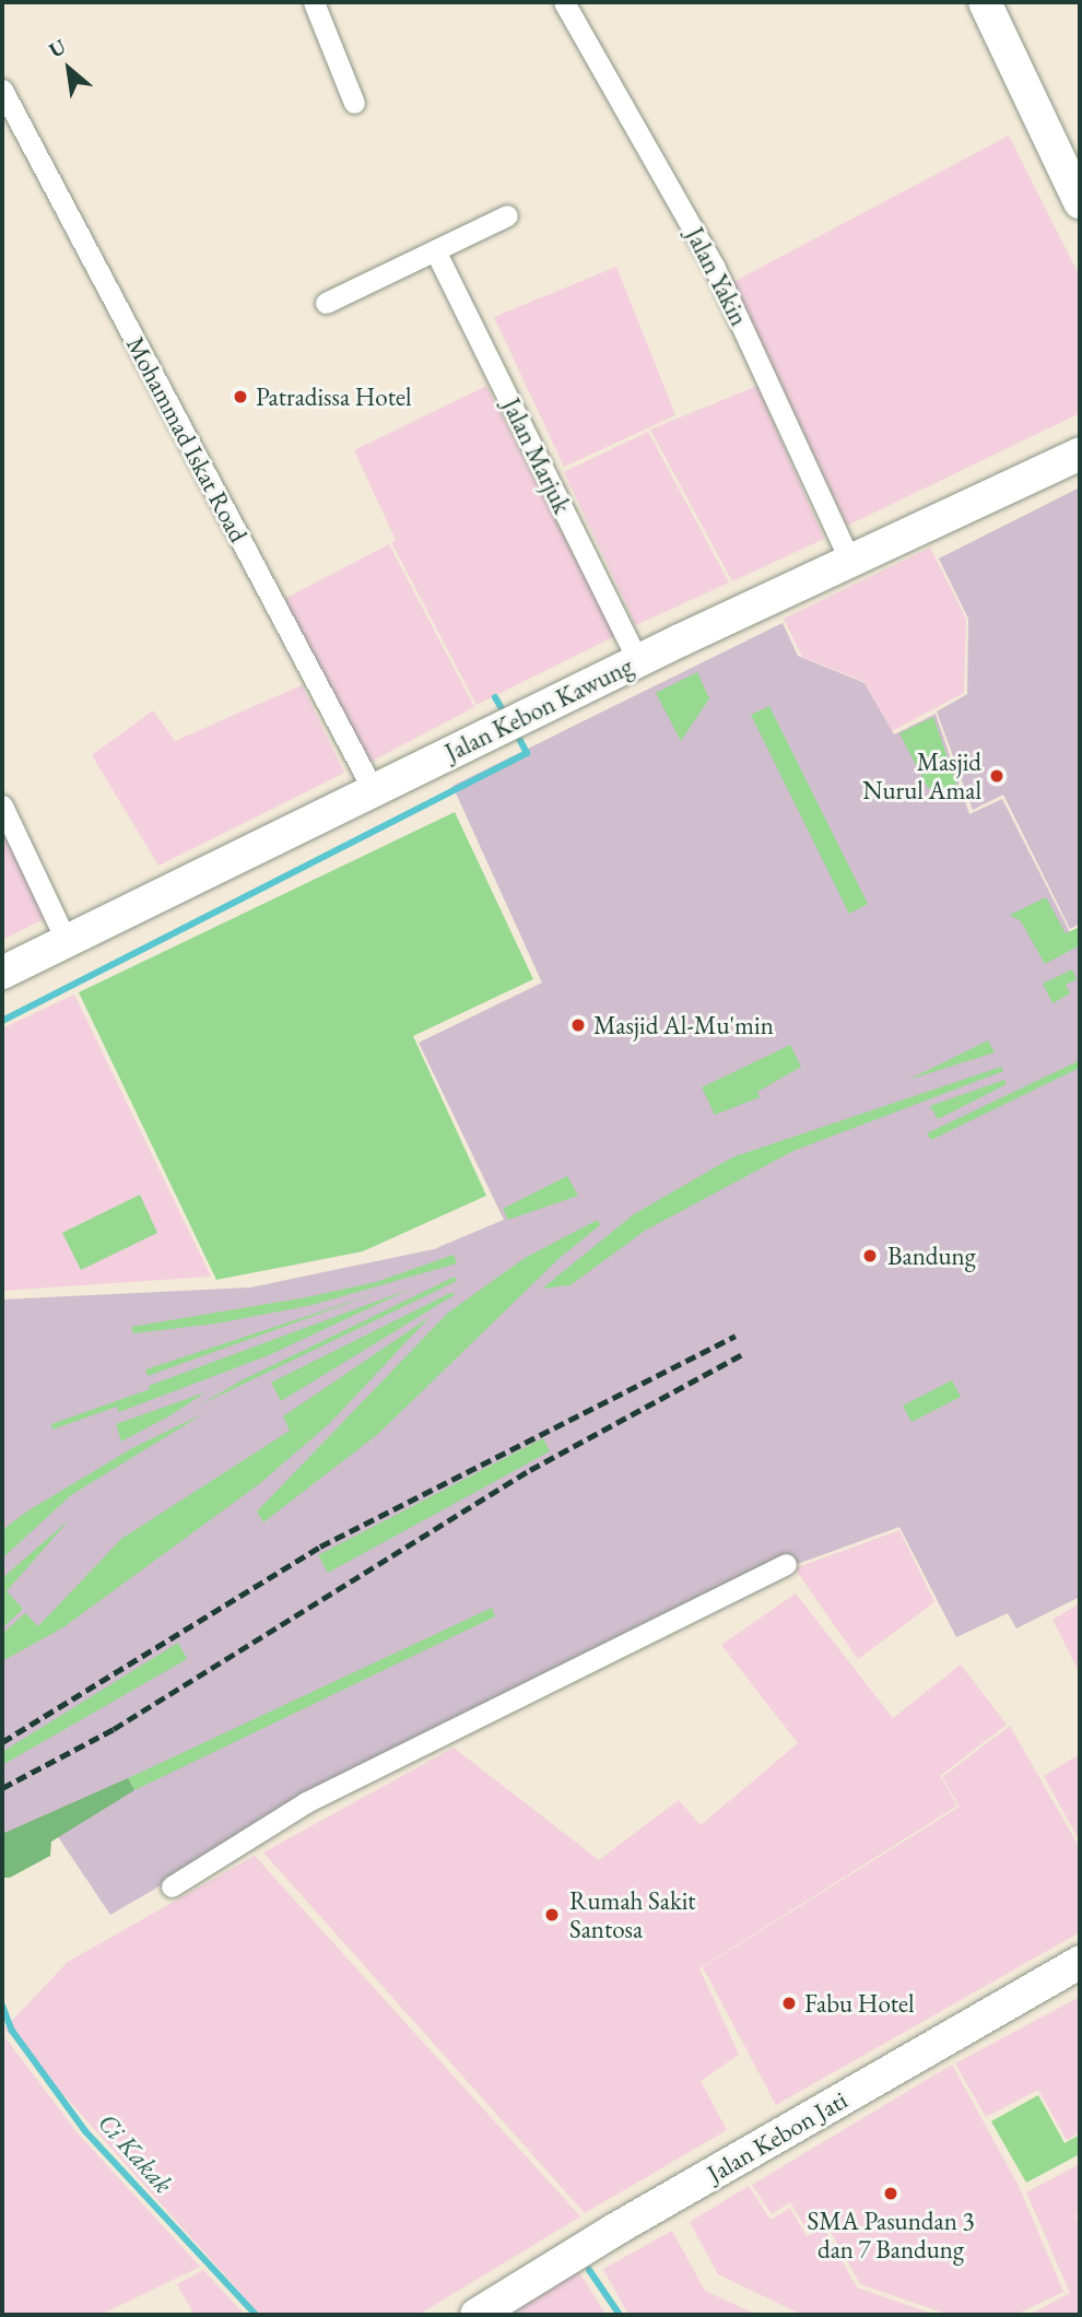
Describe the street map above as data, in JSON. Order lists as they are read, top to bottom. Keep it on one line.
{"streets":{"main road":["Jalan Kebon Kawung","Jalan Kebon Jati"],"street":["Jalan Yakin","Mohammad Iskat Road","Jalan Marjuk"]},"crossings":[["Jalan Yakin","Jalan Kebon Kawung"],["Mohammad Iskat Road","Jalan Kebon Kawung"],["Jalan Marjuk","Jalan Kebon Kawung"]],"water":["Ci Kakak"],"places":["Patradissa Hotel","Masjid Nurul Amal","Masjid Al-Mu'min","Bandung","Rumah Sakit Santosa","Fabu Hotel","SMA Pasundan 3 dan 7 Bandung"],"north":"top left"}
